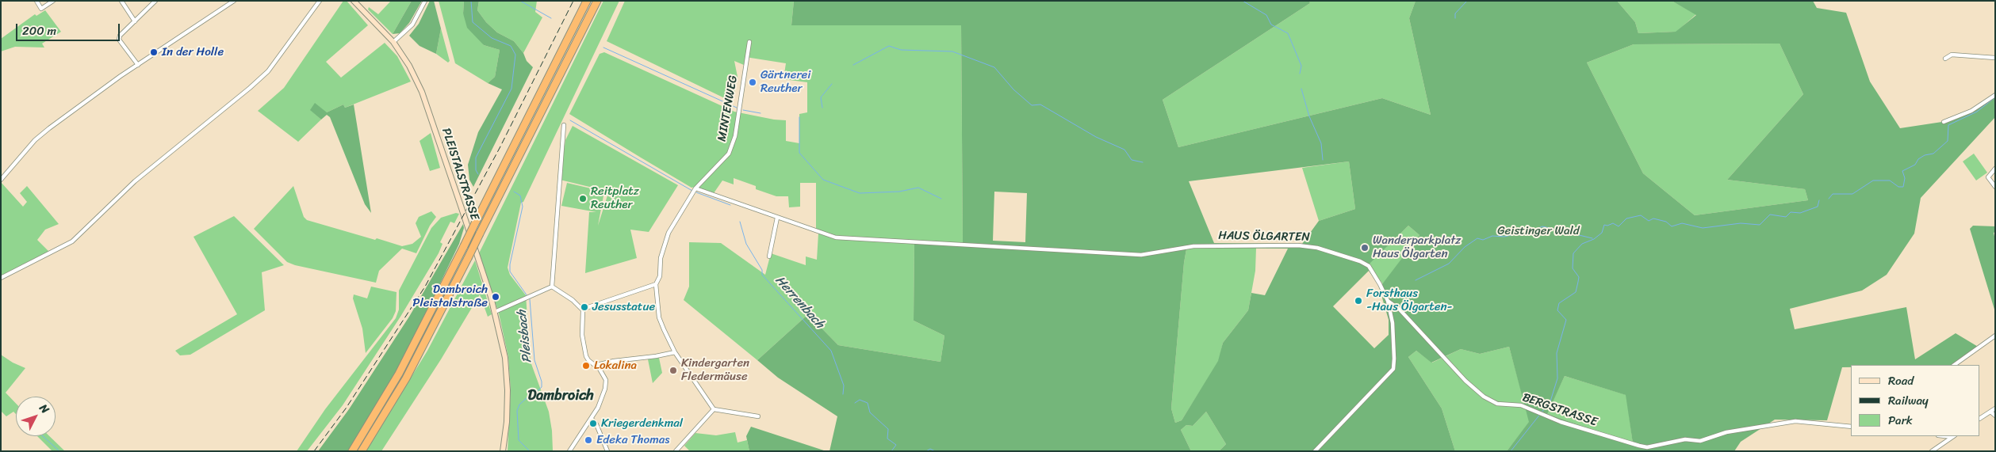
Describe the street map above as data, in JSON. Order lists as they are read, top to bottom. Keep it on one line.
{"streets":{"main road":["PLEISTALSTRASSE"],"street":["MINTENWEG","HAUS ÖLGARTEN","BERGSTRASSE"]},"crossings":[["MINTENWEG","HAUS ÖLGARTEN"],["HAUS ÖLGARTEN","BERGSTRASSE"]],"districts":["Dambroich"],"water":["Herrenbach","Pleisbach"],"parks":["Geistinger Wald"],"places":["In der Holle","Gärtnerei Reuther","Reitplatz Reuther","Wanderparkplatz Haus Ölgarten","Dambroich Pleistalstraße","Forsthaus -Haus Ölgarten-","Jesusstatue","Lokalina","Kindergarten Fledermäuse","Kriegerdenkmal","Edeka Thomas"],"legend":["Road","Railway","Park"],"scale_bar":"200 m","north":"top right"}
